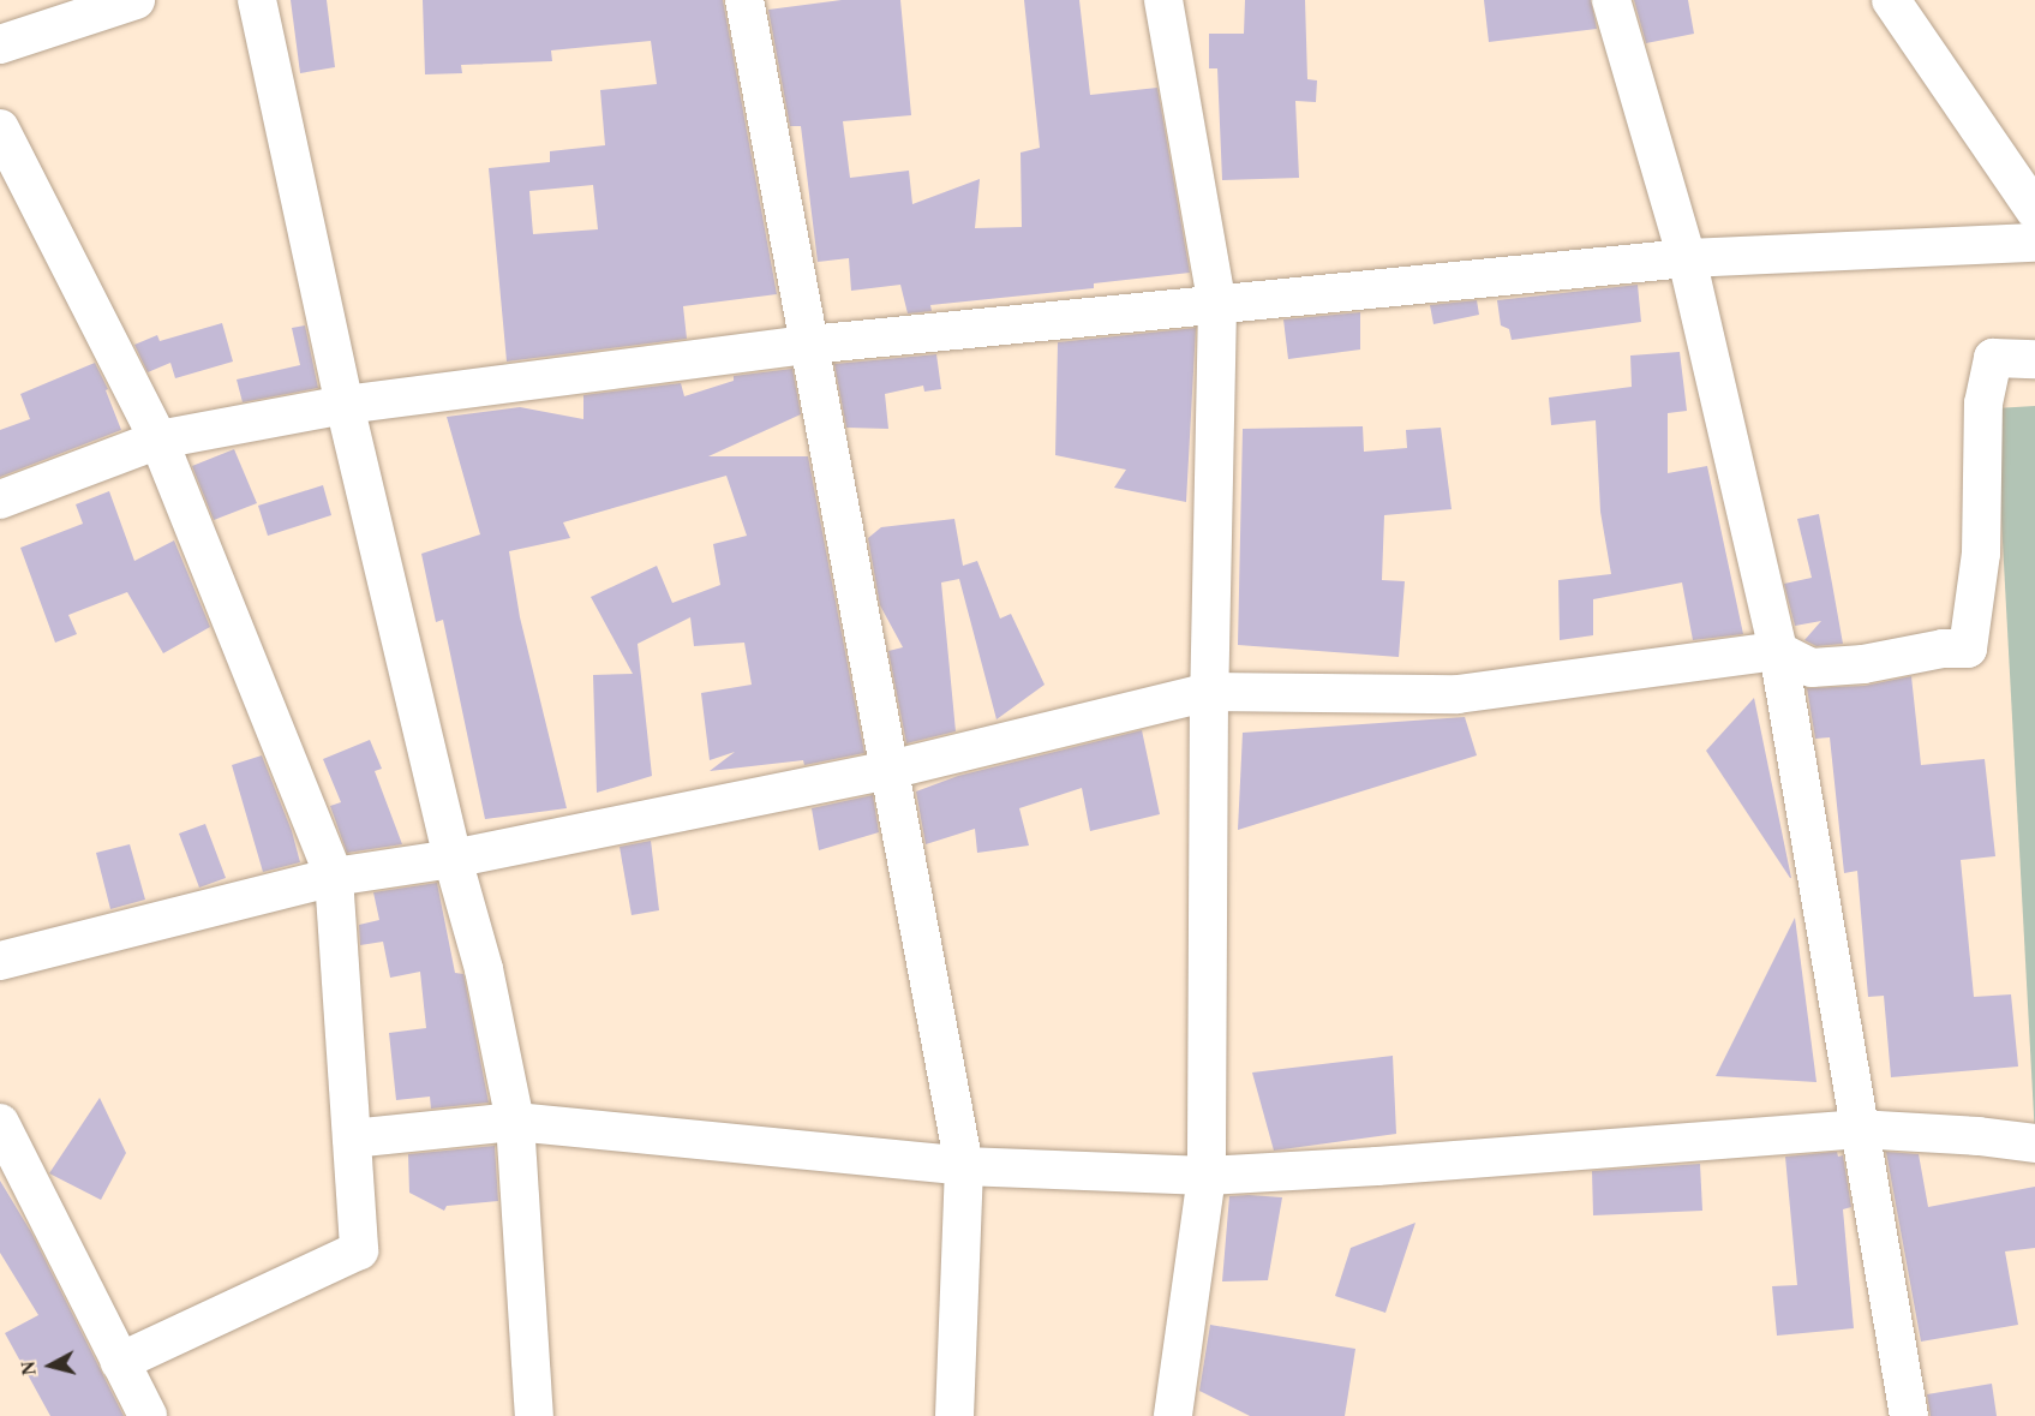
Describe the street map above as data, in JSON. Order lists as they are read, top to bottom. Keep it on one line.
{"north":"left"}
